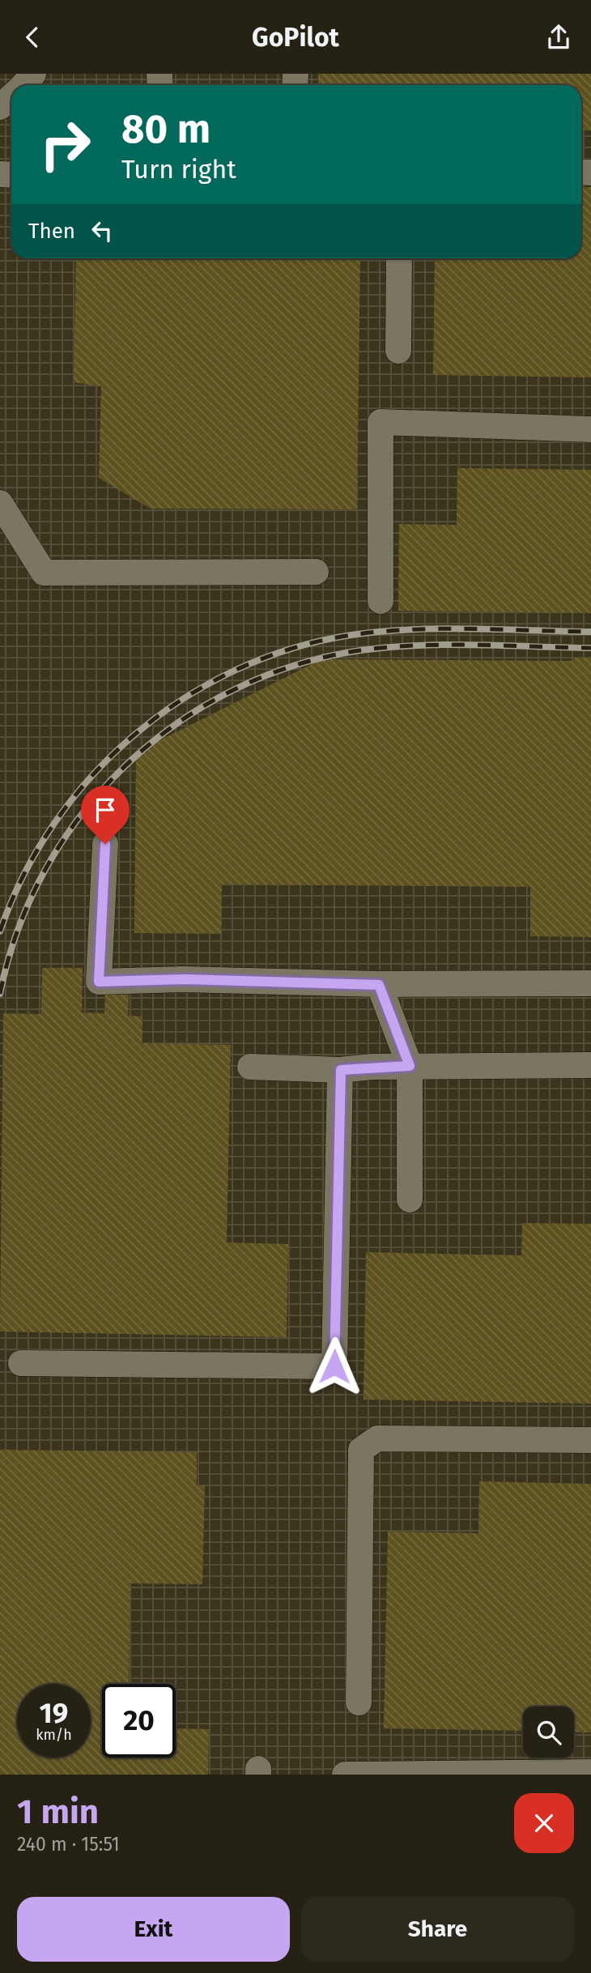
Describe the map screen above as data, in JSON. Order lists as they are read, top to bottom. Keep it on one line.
{"page":{"header":"GoPilot","turn":["80 m","Turn right"],"then":"Then","speed":"19 km/h","limit":"20","heading":["1 min","240 m · 15:51"],"buttons":["Exit","Share"]}}
